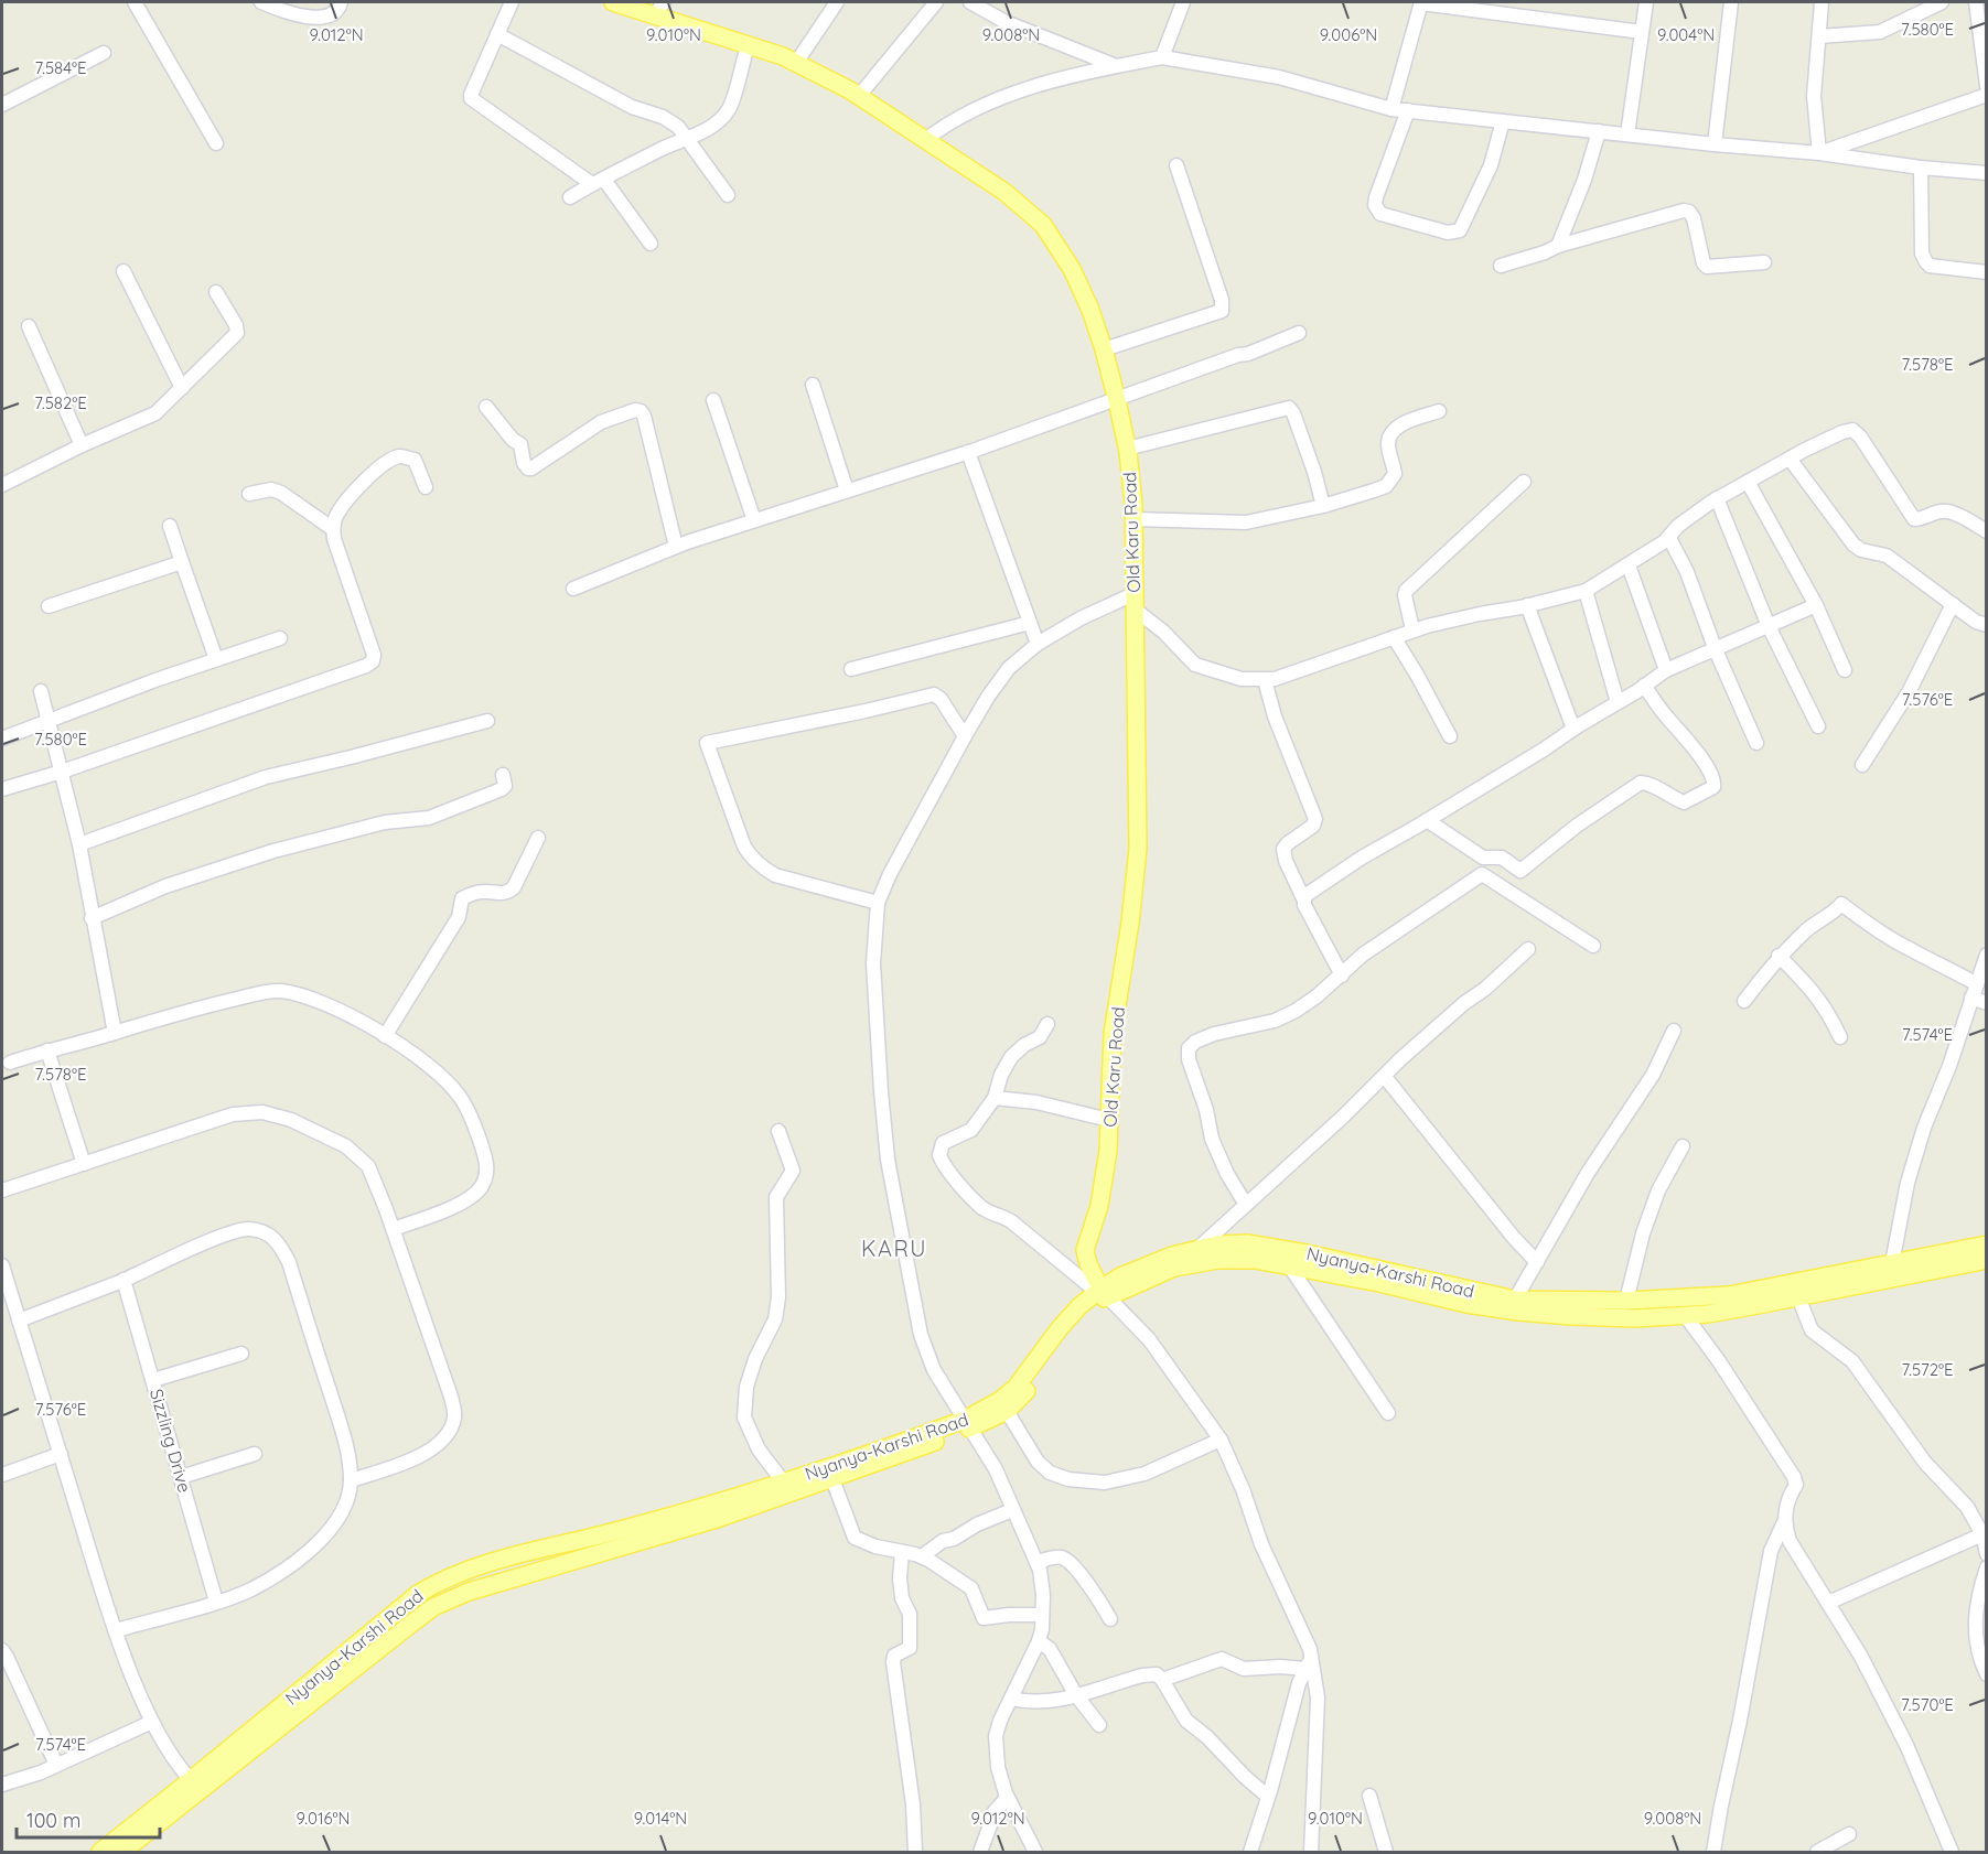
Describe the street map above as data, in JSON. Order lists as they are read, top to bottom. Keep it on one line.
{"streets":{"main road":["Old Karu Road","Nyanya-Karshi Road"],"street":["Sizzling Drive"]},"crossings":[["Old Karu Road","Nyanya-Karshi Road"]],"districts":["KARU"],"scale_bar":"100 m","coordinates":["7.580°E","9.012°N","9.010°N","9.008°N","9.006°N","9.004°N","7.584°E","7.578°E","7.582°E","7.576°E","7.574°E","7.572°E","7.570°E","9.016°N","9.014°N"]}
